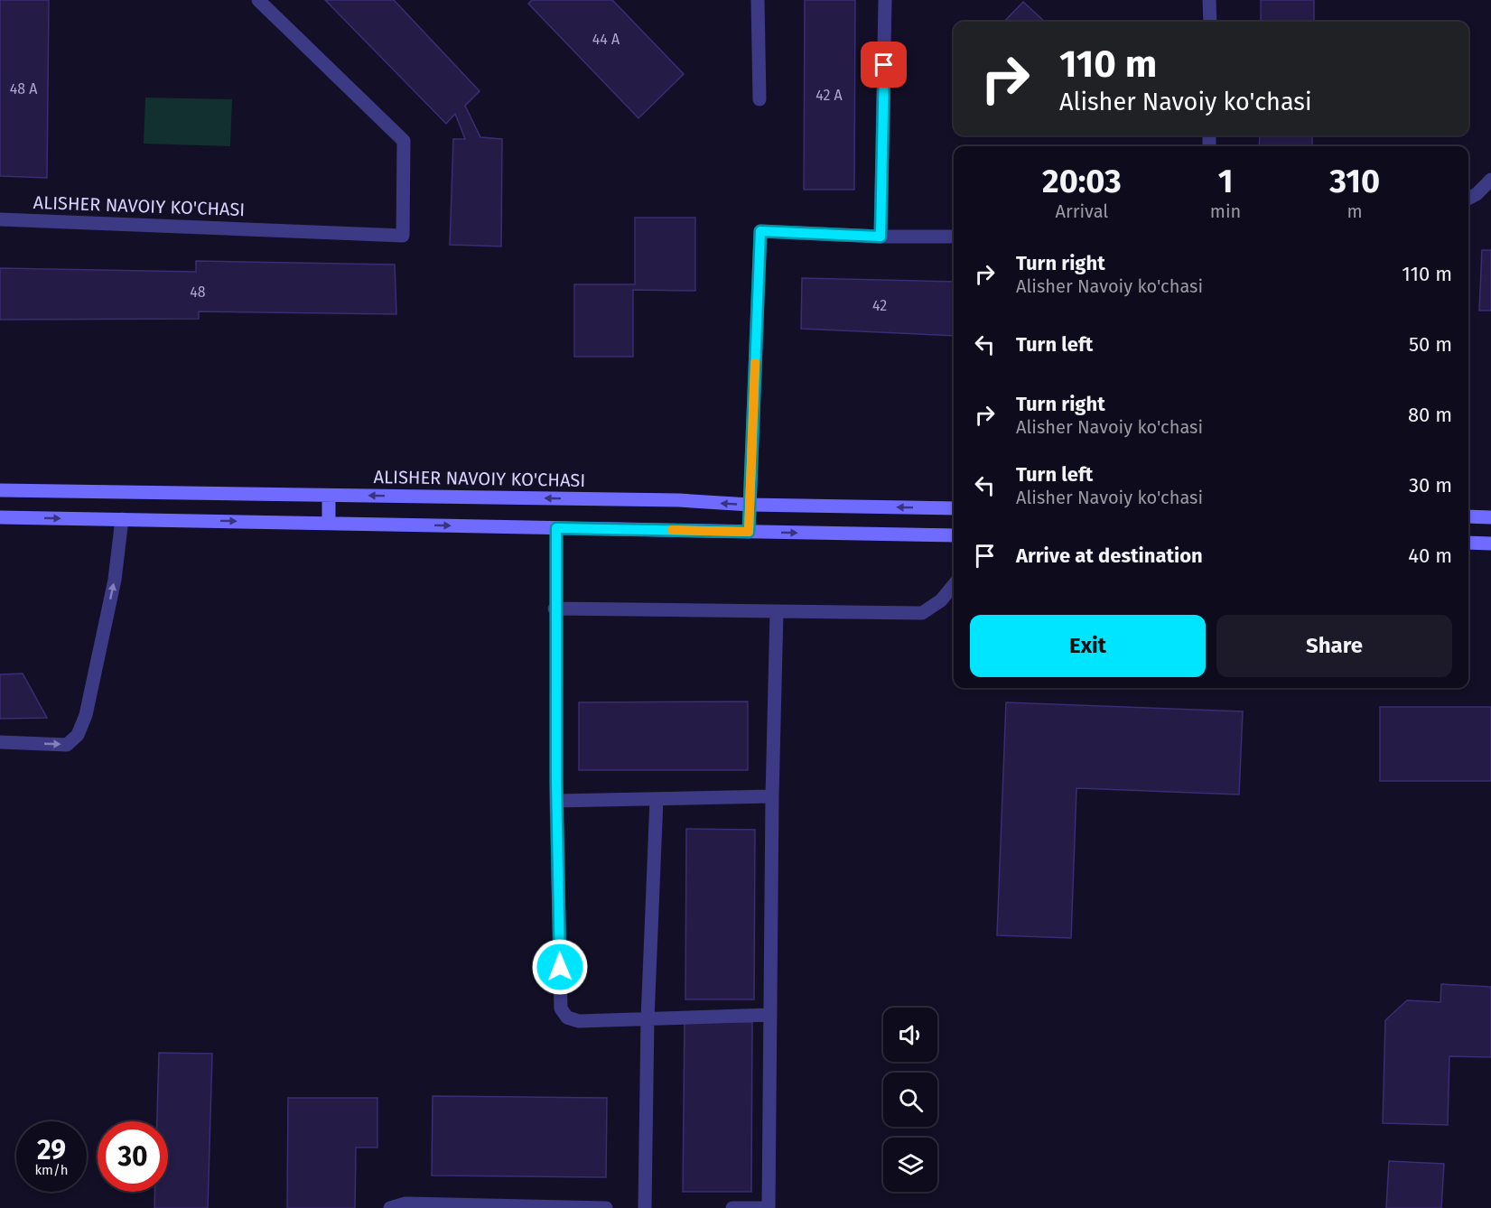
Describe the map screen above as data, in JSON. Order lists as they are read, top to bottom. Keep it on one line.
{"streets":{"main road":["ALISHER NAVOIY KO'CHASI"]},"house_numbers":["44 А","48 А","42 А","48","42"],"page":{"turn":["110 m","Alisher Navoiy ko'chasi"],"eta":["20:03","Arrival","1","min","310","m"],"list":[{"name":"Turn right","note":"Alisher Navoiy ko'chasi","value":"110 m"},{"name":"Turn left","value":"50 m"},{"name":"Turn right","note":"Alisher Navoiy ko'chasi","value":"80 m"},{"name":"Turn left","note":"Alisher Navoiy ko'chasi","value":"30 m"},{"name":"Arrive at destination","value":"40 m"}],"buttons":["Exit","Share"],"speed":"29 km/h","limit":"30"}}
